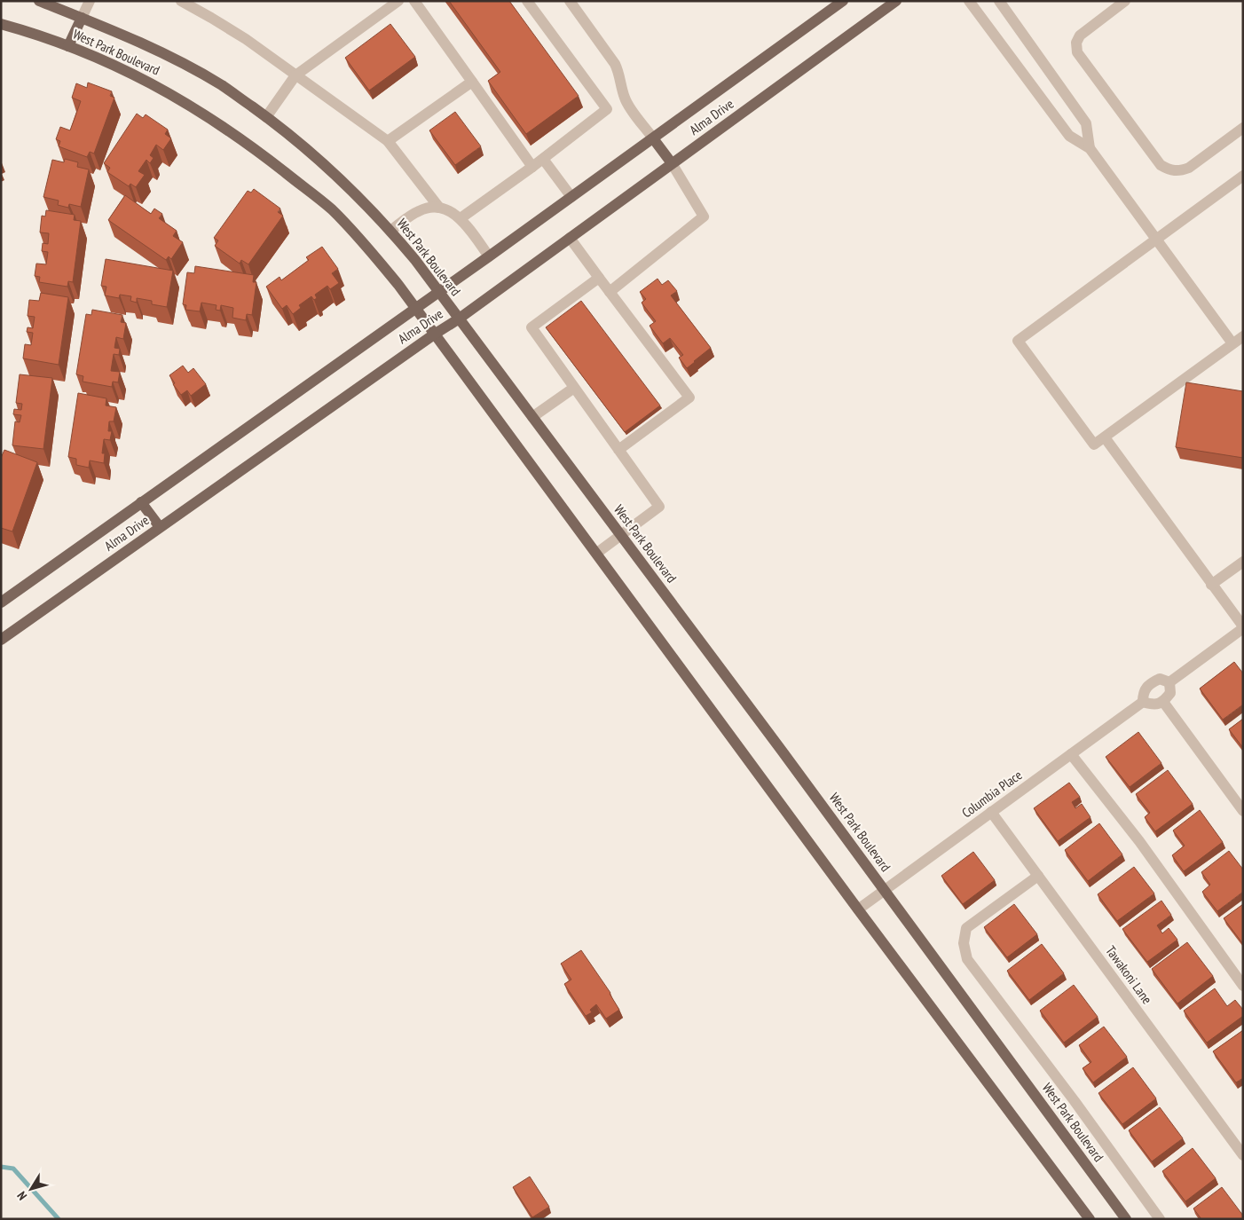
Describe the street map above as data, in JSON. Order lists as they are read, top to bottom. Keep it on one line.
{"streets":{"main road":["West Park Boulevard","Alma Drive"],"street":["Columbia Place","Tawakoni Lane"]},"crossings":[["West Park Boulevard","Alma Drive"],["West Park Boulevard","Columbia Place"],["Columbia Place","Tawakoni Lane"]],"north":"bottom left"}
